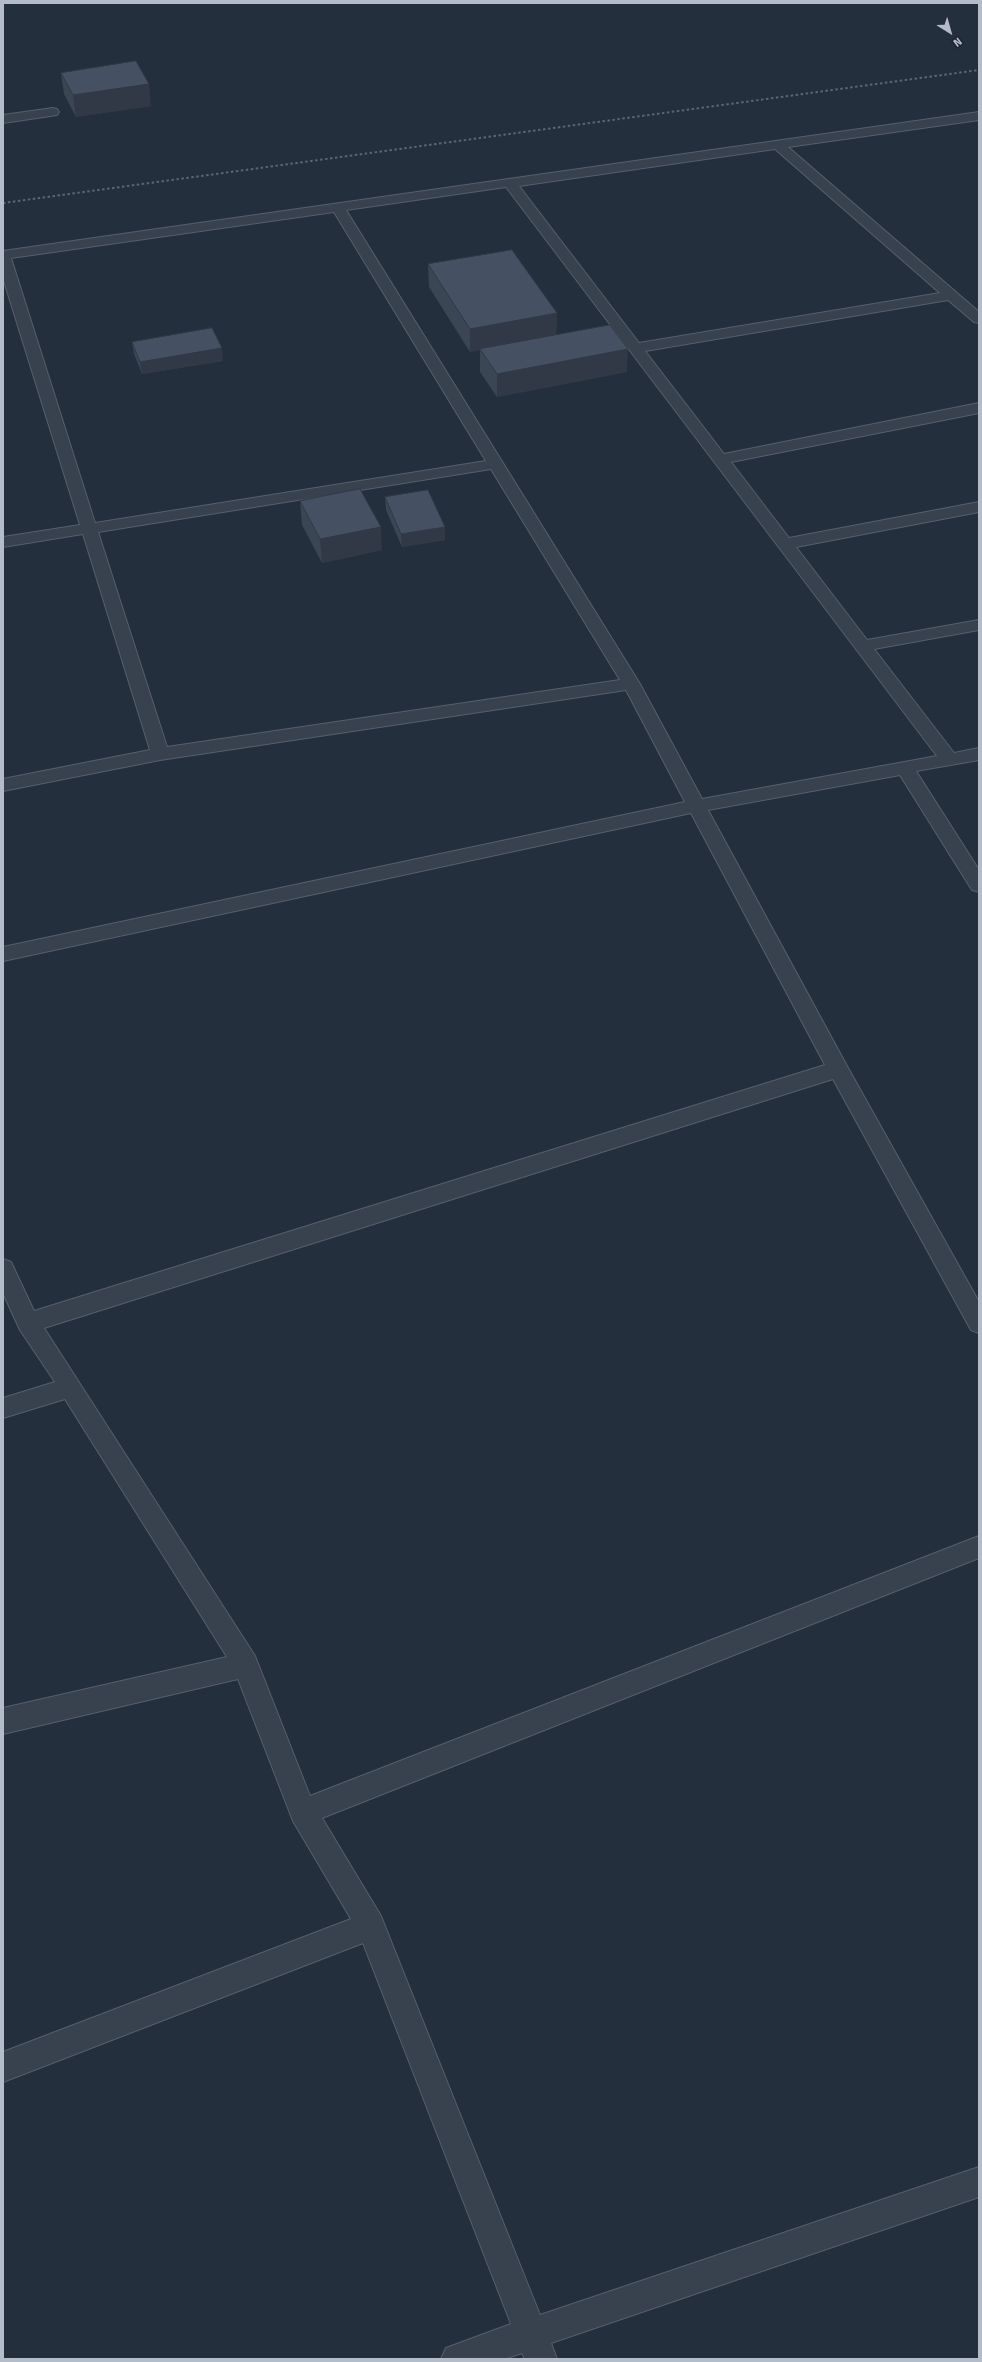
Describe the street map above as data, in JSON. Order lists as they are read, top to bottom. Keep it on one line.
{"north":"bottom right"}
